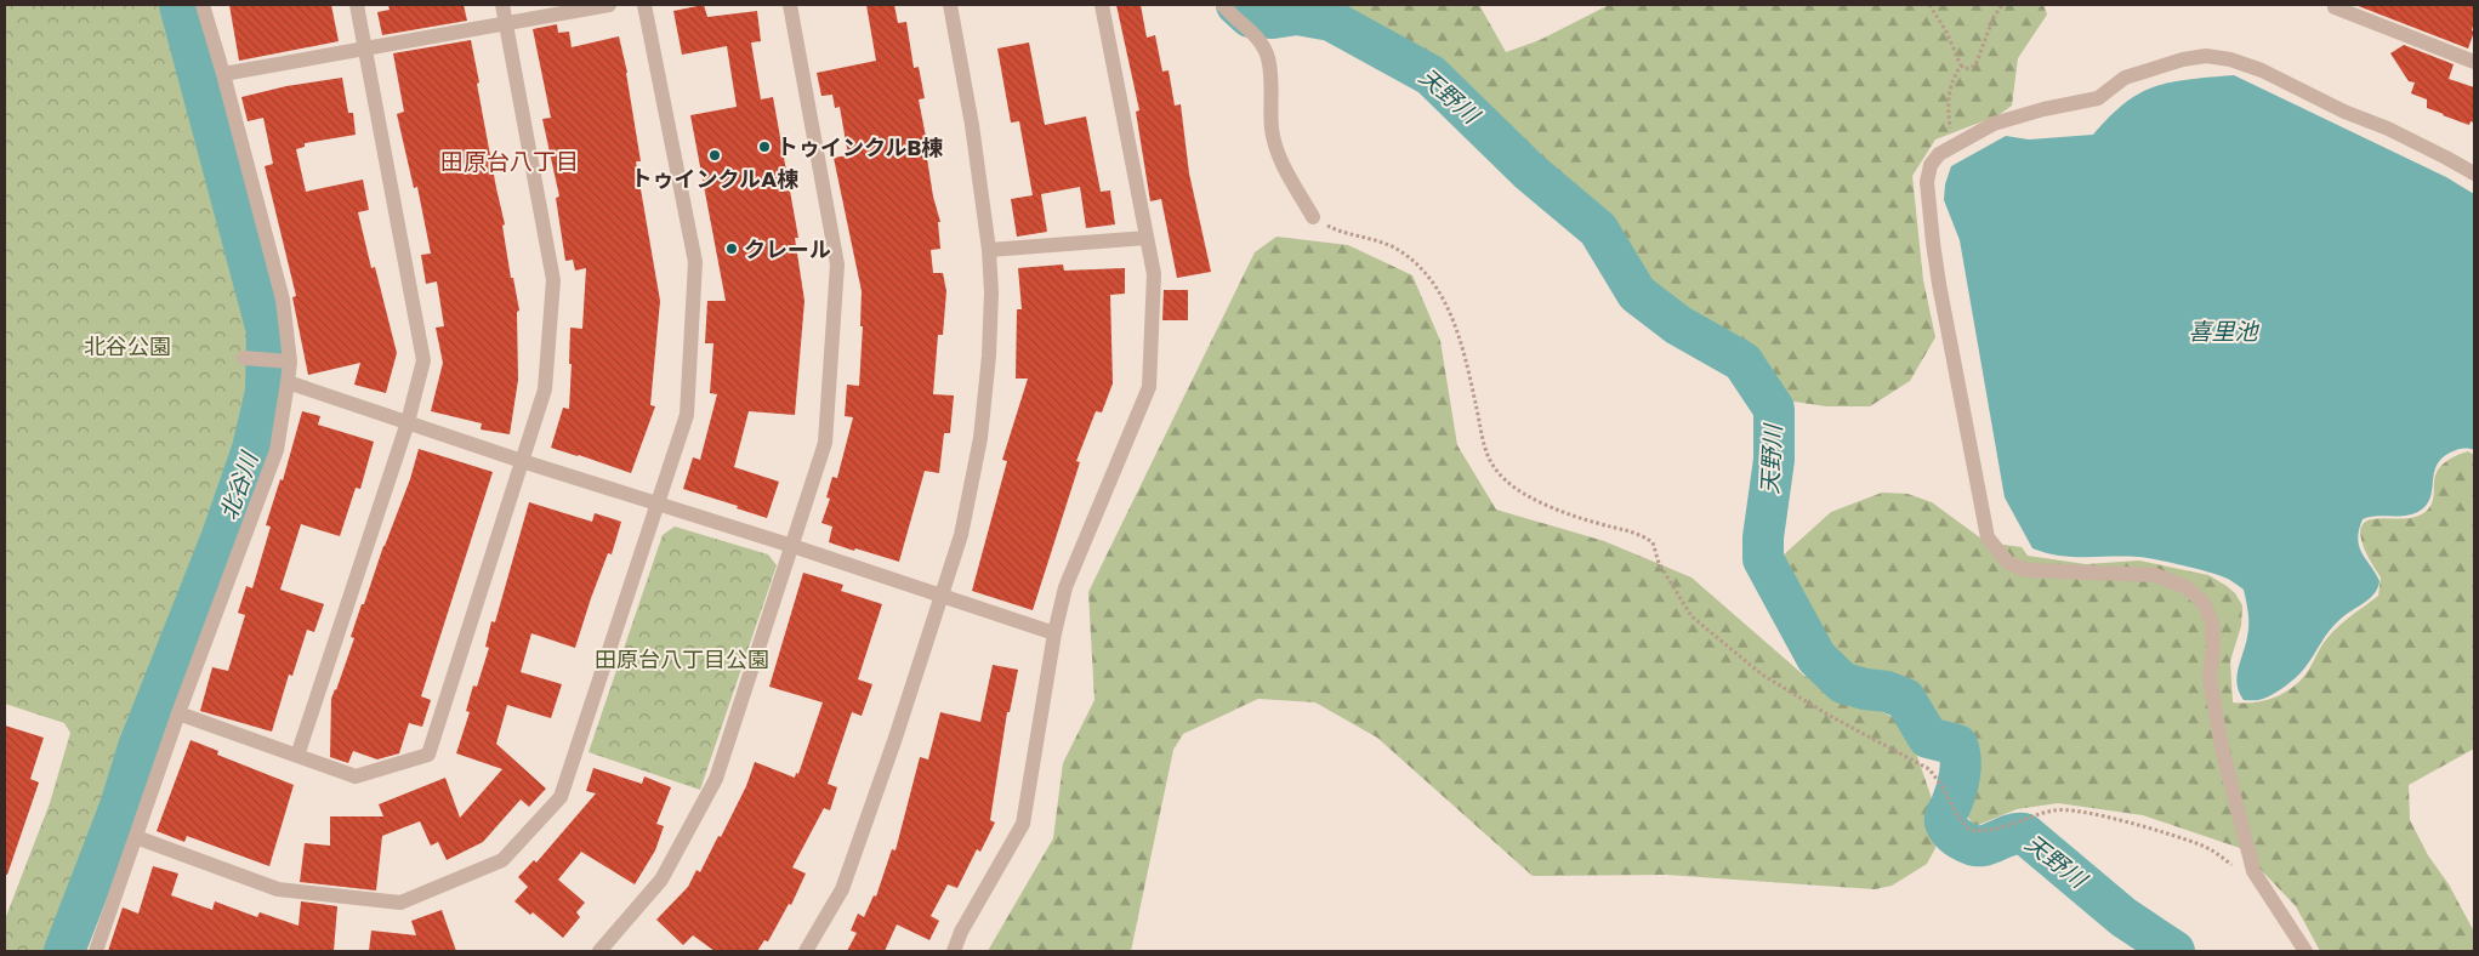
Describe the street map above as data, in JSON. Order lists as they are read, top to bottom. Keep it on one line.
{"districts":["田原台八丁目"],"water":["天野川","喜里池","北谷川"],"parks":["北谷公園","田原台八丁目公園"],"places":["トゥインクルB棟","トゥインクルA棟","クレール"]}
